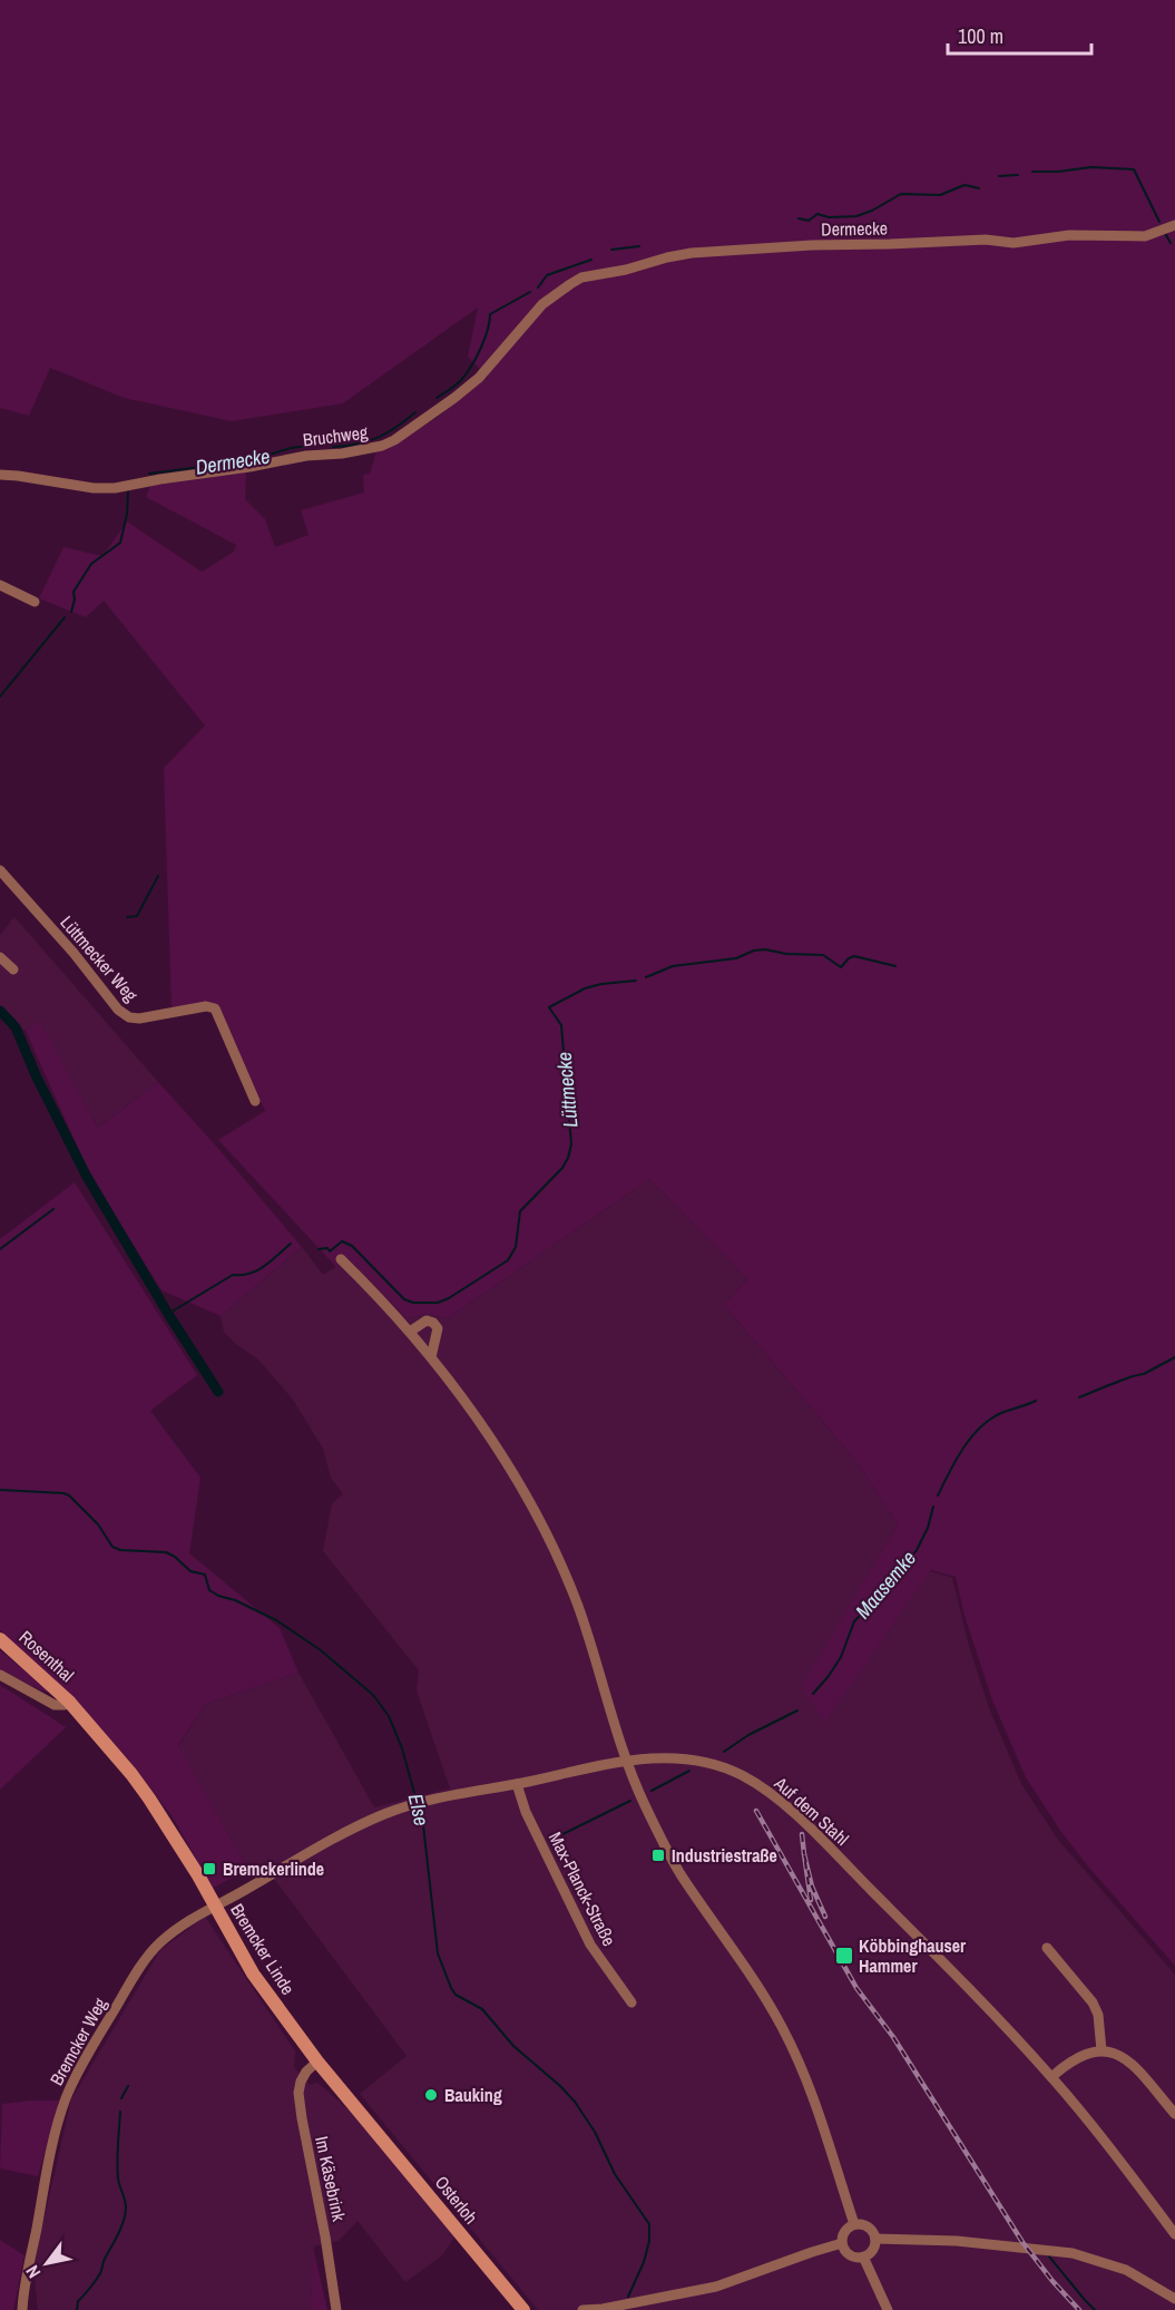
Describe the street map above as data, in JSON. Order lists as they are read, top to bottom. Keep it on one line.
{"streets":{"main road":["Rosenthal","Bremcker Linde","Osterloh"],"street":["Dermecke","Bruchweg","Lüttmecker Weg","Auf dem Stahl","Max-Planck-Straße","Bremcker Weg","Im Käsebrink"]},"crossings":[["Dermecke","Bruchweg"],["Rosenthal","Bremcker Linde"],["Auf dem Stahl","Max-Planck-Straße"],["Auf dem Stahl","Bremcker Linde"],["Auf dem Stahl","Bremcker Weg"],["Bremcker Linde","Bremcker Weg"],["Bremcker Linde","Im Käsebrink"],["Bremcker Linde","Osterloh"]],"water":["Dermecke","Lüttmecke","Maasemke","Else"],"places":{"transit":["Industriestraße","Bremckerlinde","Köbbinghauser Hammer"],"other":["Bauking"]},"scale_bar":"100 m","north":"bottom left"}
